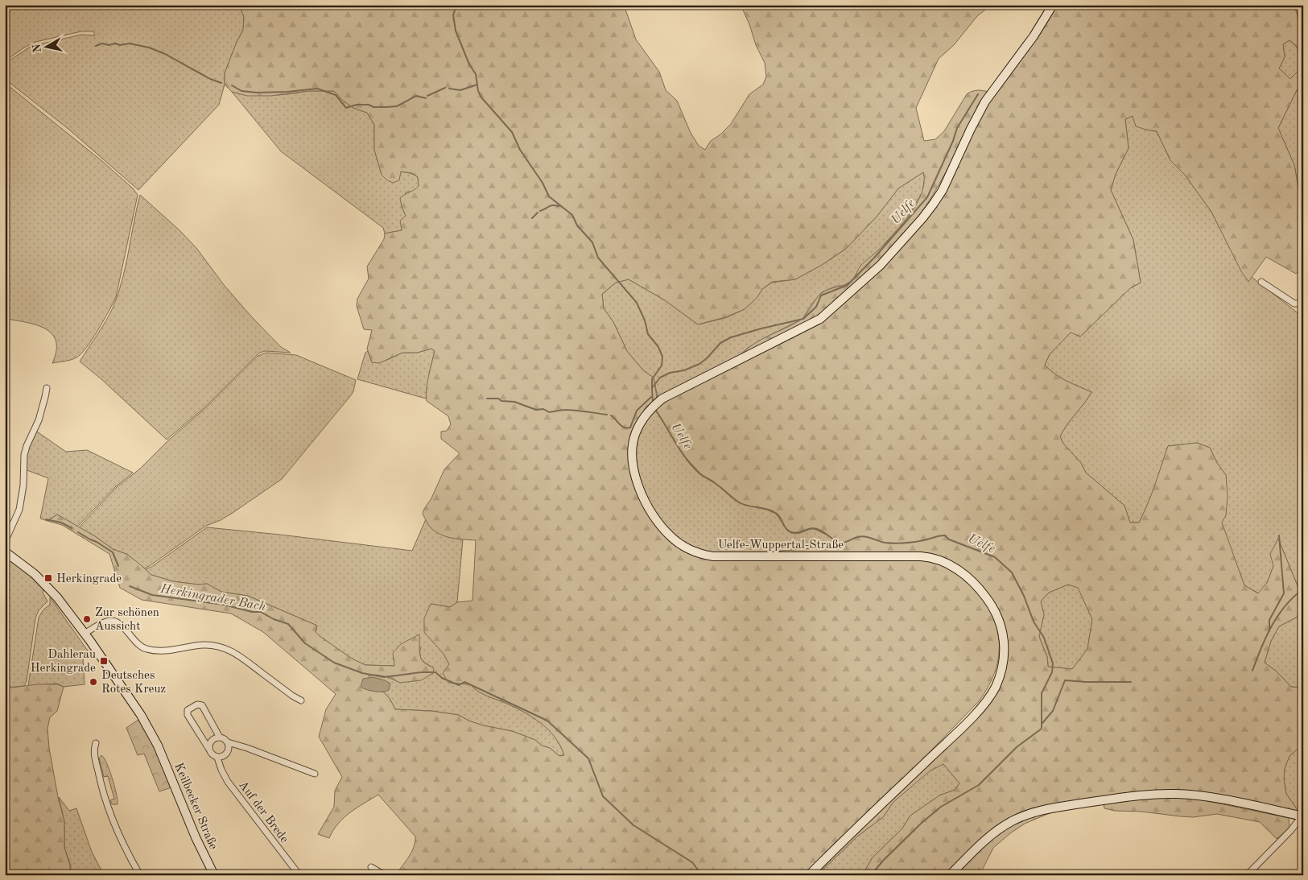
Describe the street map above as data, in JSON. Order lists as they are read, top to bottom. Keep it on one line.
{"streets":{"main road":["Uelfe-Wuppertal-Straße","Keilbecker Straße"],"street":["Auf der Brede"]},"water":["Uelfe","Herkingrader Bach"],"places":{"transit":["Herkingrade","Dahlerau Herkingrade"],"other":["Zur schönen Aussicht","Deutsches Rotes Kreuz"]},"north":"left"}
